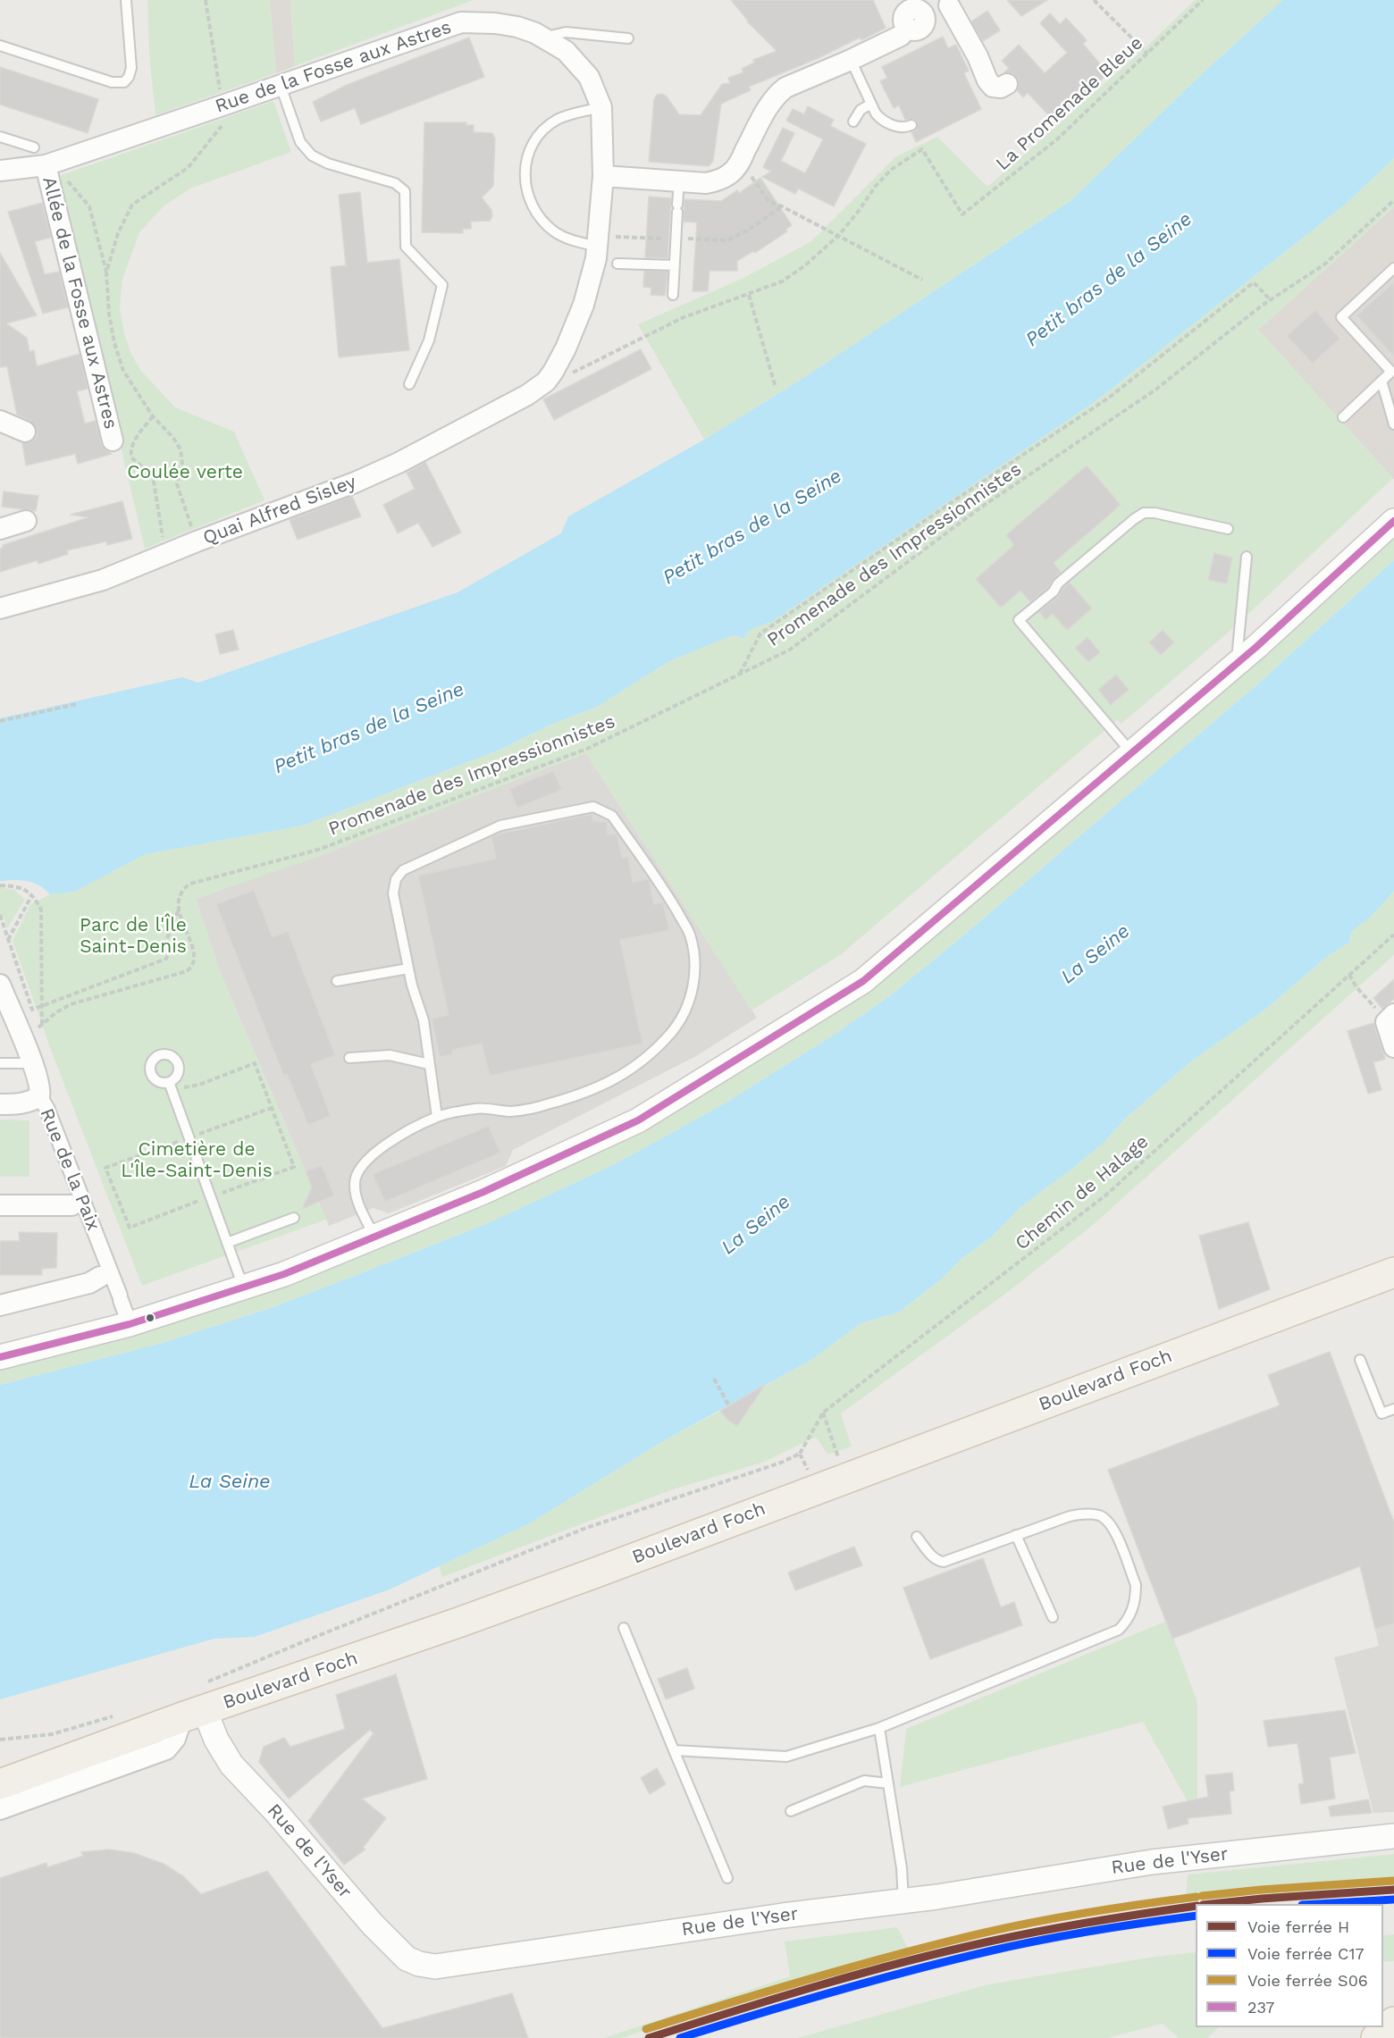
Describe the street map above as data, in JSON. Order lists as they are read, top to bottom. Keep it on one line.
{"streets":{"main road":["Boulevard Foch"],"street":["Rue de la Fosse aux Astres","Allée de la Fosse aux Astres","Quai Alfred Sisley","Rue de la Paix","Rue de l'Yser"],"path":["La Promenade Bleue","Promenade des Impressionnistes","Chemin de Halage"]},"crossings":[["Rue de la Fosse aux Astres","La Promenade Bleue"],["Rue de la Fosse aux Astres","Allée de la Fosse aux Astres"],["Rue de la Fosse aux Astres","Quai Alfred Sisley"],["La Promenade Bleue","Quai Alfred Sisley"],["Boulevard Foch","Rue de l'Yser"]],"water":["Petit bras de la Seine","La Seine"],"parks":["Coulée verte","Parc de l'Île Saint-Denis","Cimetière de L'Île-Saint-Denis"],"lines":["transit line 237","rail line S06","rail line H","rail line C17"],"legend":["Voie ferrée H","Voie ferrée C17","Voie ferrée S06","237"]}
